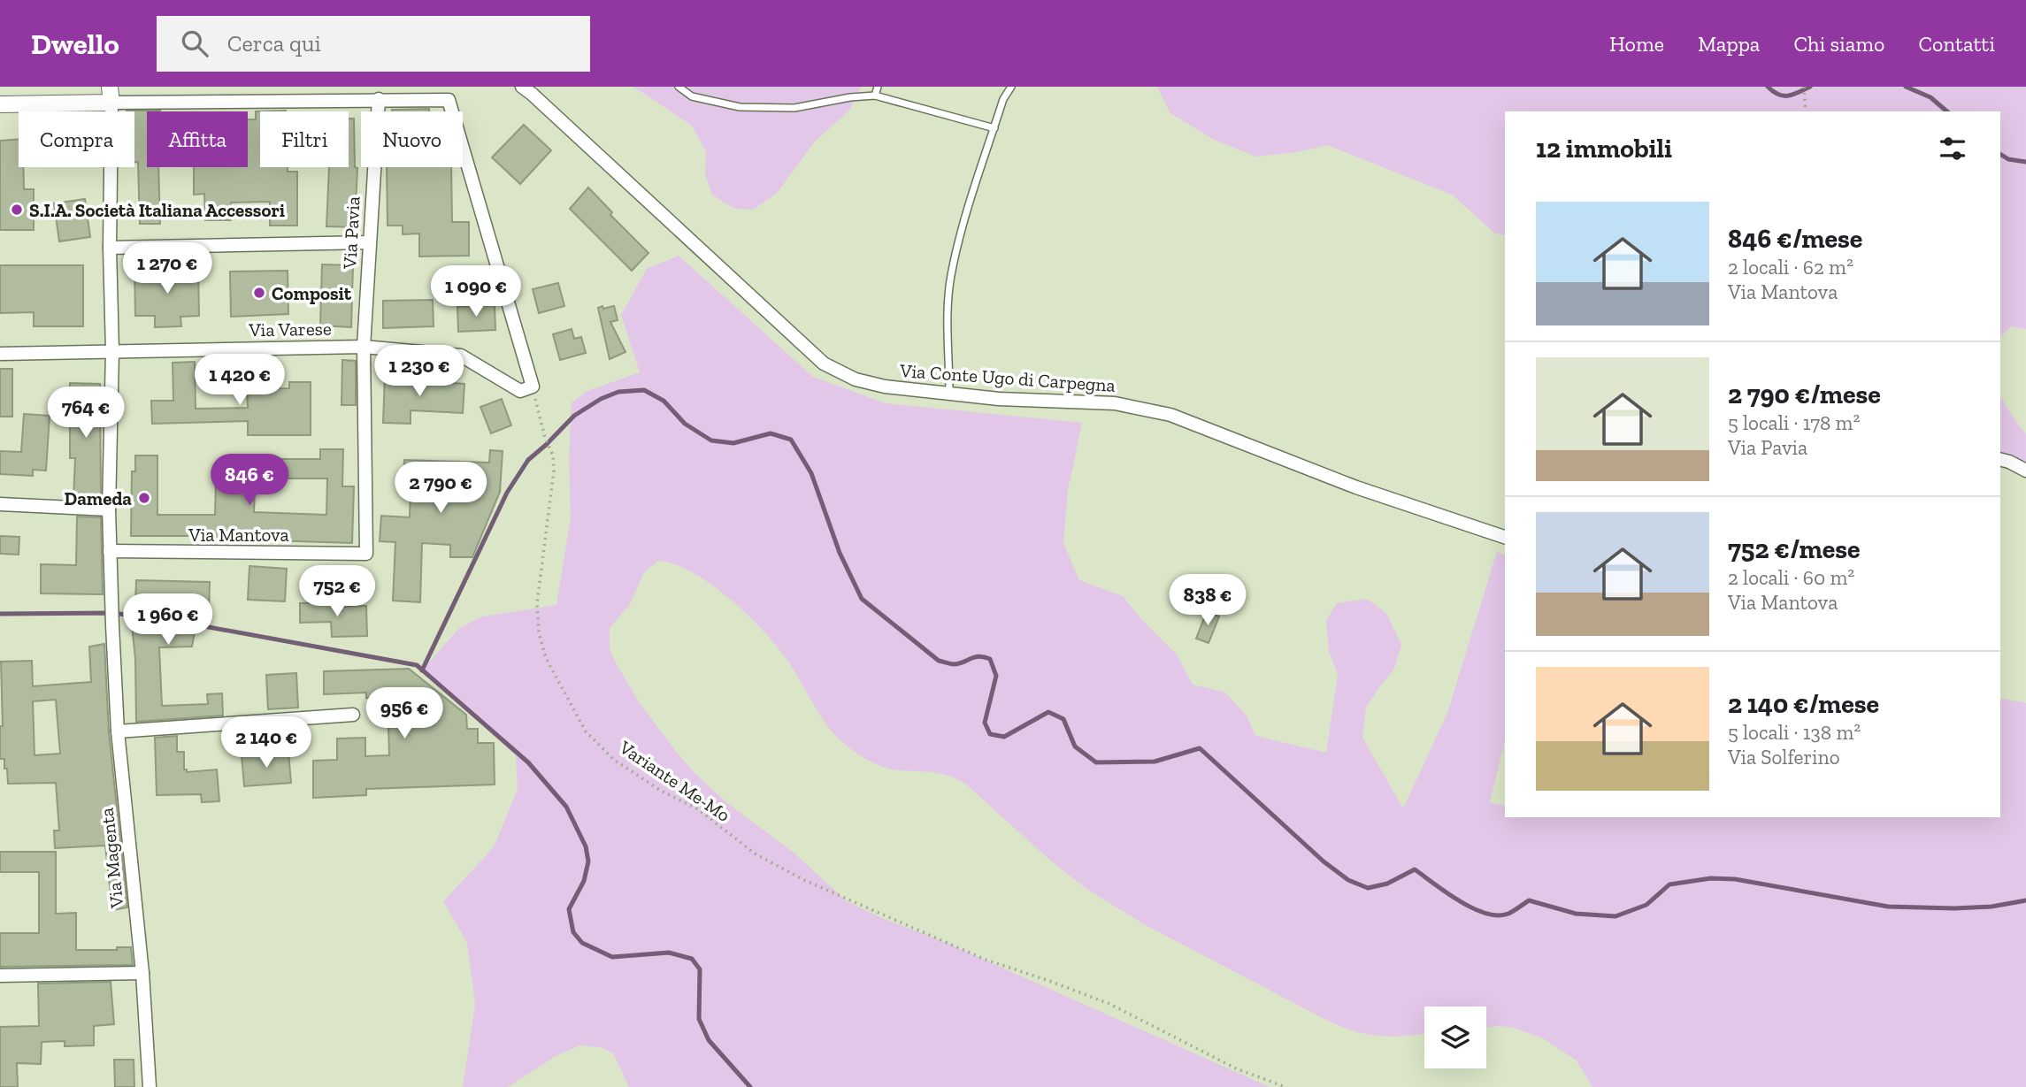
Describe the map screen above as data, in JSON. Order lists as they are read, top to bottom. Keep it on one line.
{"streets":{"street":["Via Pavia","Via Varese","Via Conte Ugo di Carpegna","Via Mantova","Via Magenta"],"path":["Variante Me-Mo"]},"crossings":[["Via Pavia","Via Varese"],["Via Pavia","Via Mantova"],["Via Varese","Variante Me-Mo"],["Via Varese","Via Magenta"],["Via Mantova","Via Magenta"]],"places":["S.I.A. Società Italiana Accessori","Composit","Dameda"],"page":{"header":"Dwello","search":"Cerca qui","nav":["Home","Mappa","Chi siamo","Contatti"],"chip":["Compra","Affitta","Filtri","Nuovo"],"heading":"12 immobili","list":[{"name":"846 €/mese","note":"2 locali · 62 m² · Via Mantova"},{"name":"2 790 €/mese","note":"5 locali · 178 m² · Via Pavia"},{"name":"752 €/mese","note":"2 locali · 60 m² · Via Mantova"},{"name":"2 140 €/mese","note":"5 locali · 138 m² · Via Solferino"}],"price":["1 270 €","1 090 €","1 230 €","1 420 €","764 €","846 €","2 790 €","752 €","838 €","1 960 €","956 €","2 140 €"]}}
